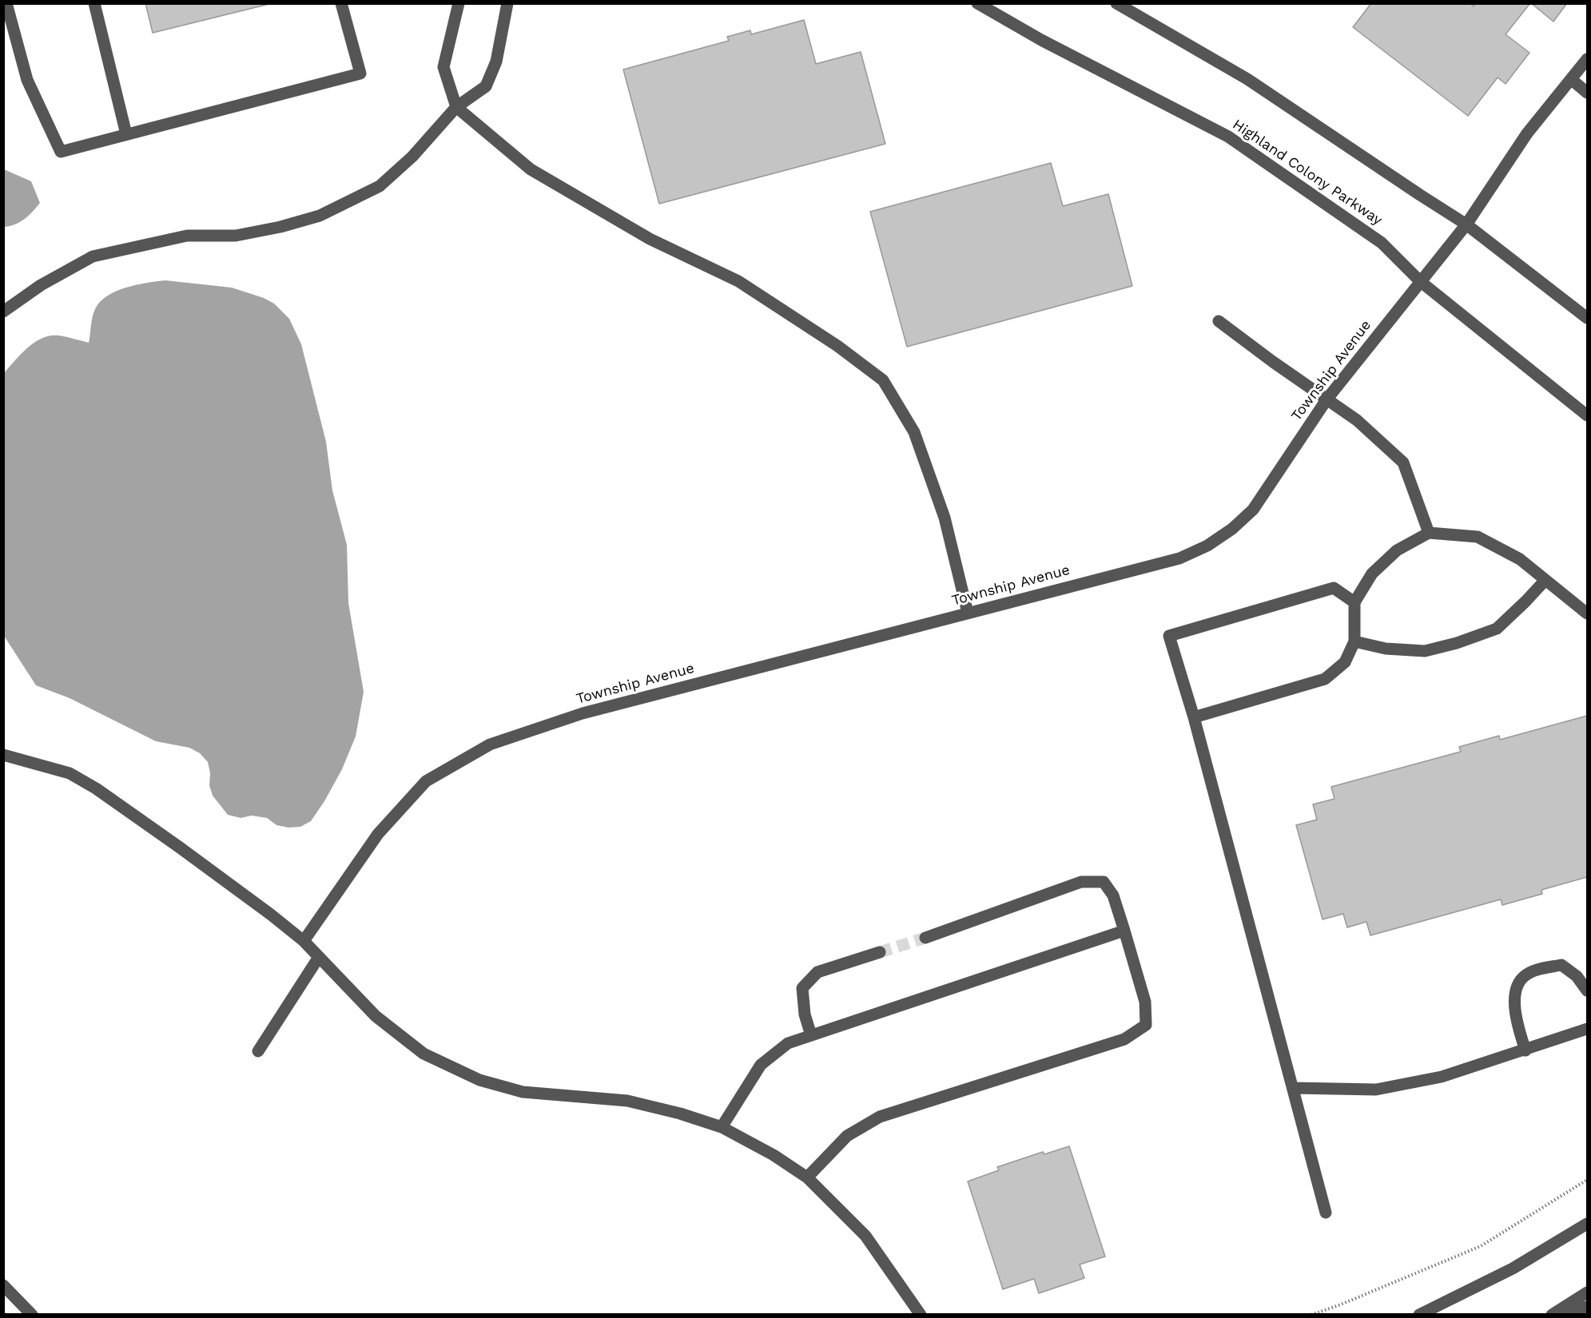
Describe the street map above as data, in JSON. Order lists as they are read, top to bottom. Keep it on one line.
{"streets":{"street":["Highland Colony Parkway","Township Avenue"]},"crossings":[["Highland Colony Parkway","Township Avenue"]]}
